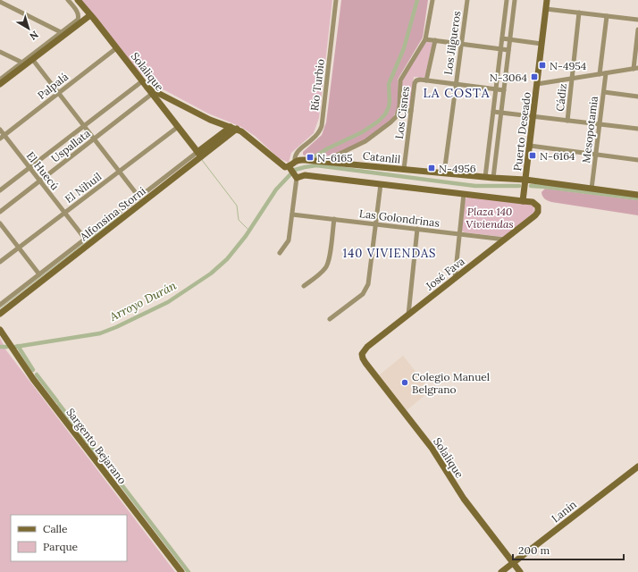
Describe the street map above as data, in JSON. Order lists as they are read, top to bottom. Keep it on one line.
{"streets":{"street":["Los Jilgueros","Solalique","Río Turbio","Palpalá","Cádiz","Los Cisnes","Mesopotamia","Puerto Deseado","Uspallata","Catanlil","El Huecú","El Nihuil","Alfonsina Storni","Las Golondrinas","José Fava","Sargento Bejarano","Lanín"]},"crossings":[["Los Jilgueros","Catanlil"],["Solalique","Palpalá"],["Solalique","Uspallata"],["Solalique","El Nihuil"],["Solalique","Alfonsina Storni"],["Solalique","José Fava"],["Solalique","Lanín"],["Río Turbio","Catanlil"],["Palpalá","El Huecú"],["Los Cisnes","Catanlil"],["Mesopotamia","Catanlil"],["Puerto Deseado","Catanlil"],["Puerto Deseado","José Fava"],["Uspallata","El Huecú"],["El Huecú","El Nihuil"],["El Huecú","Alfonsina Storni"],["Las Golondrinas","José Fava"]],"districts":["LA COSTA","140 VIVIENDAS"],"water":["Arroyo Durán"],"parks":["Plaza 140 Viviendas"],"places":{"transit":["N-4954","N-3064","N-6164","N-6165","N-4956"],"other":["Colegio Manuel Belgrano"]},"legend":["Calle","Parque"],"scale_bar":"200 m","north":"bottom right"}
